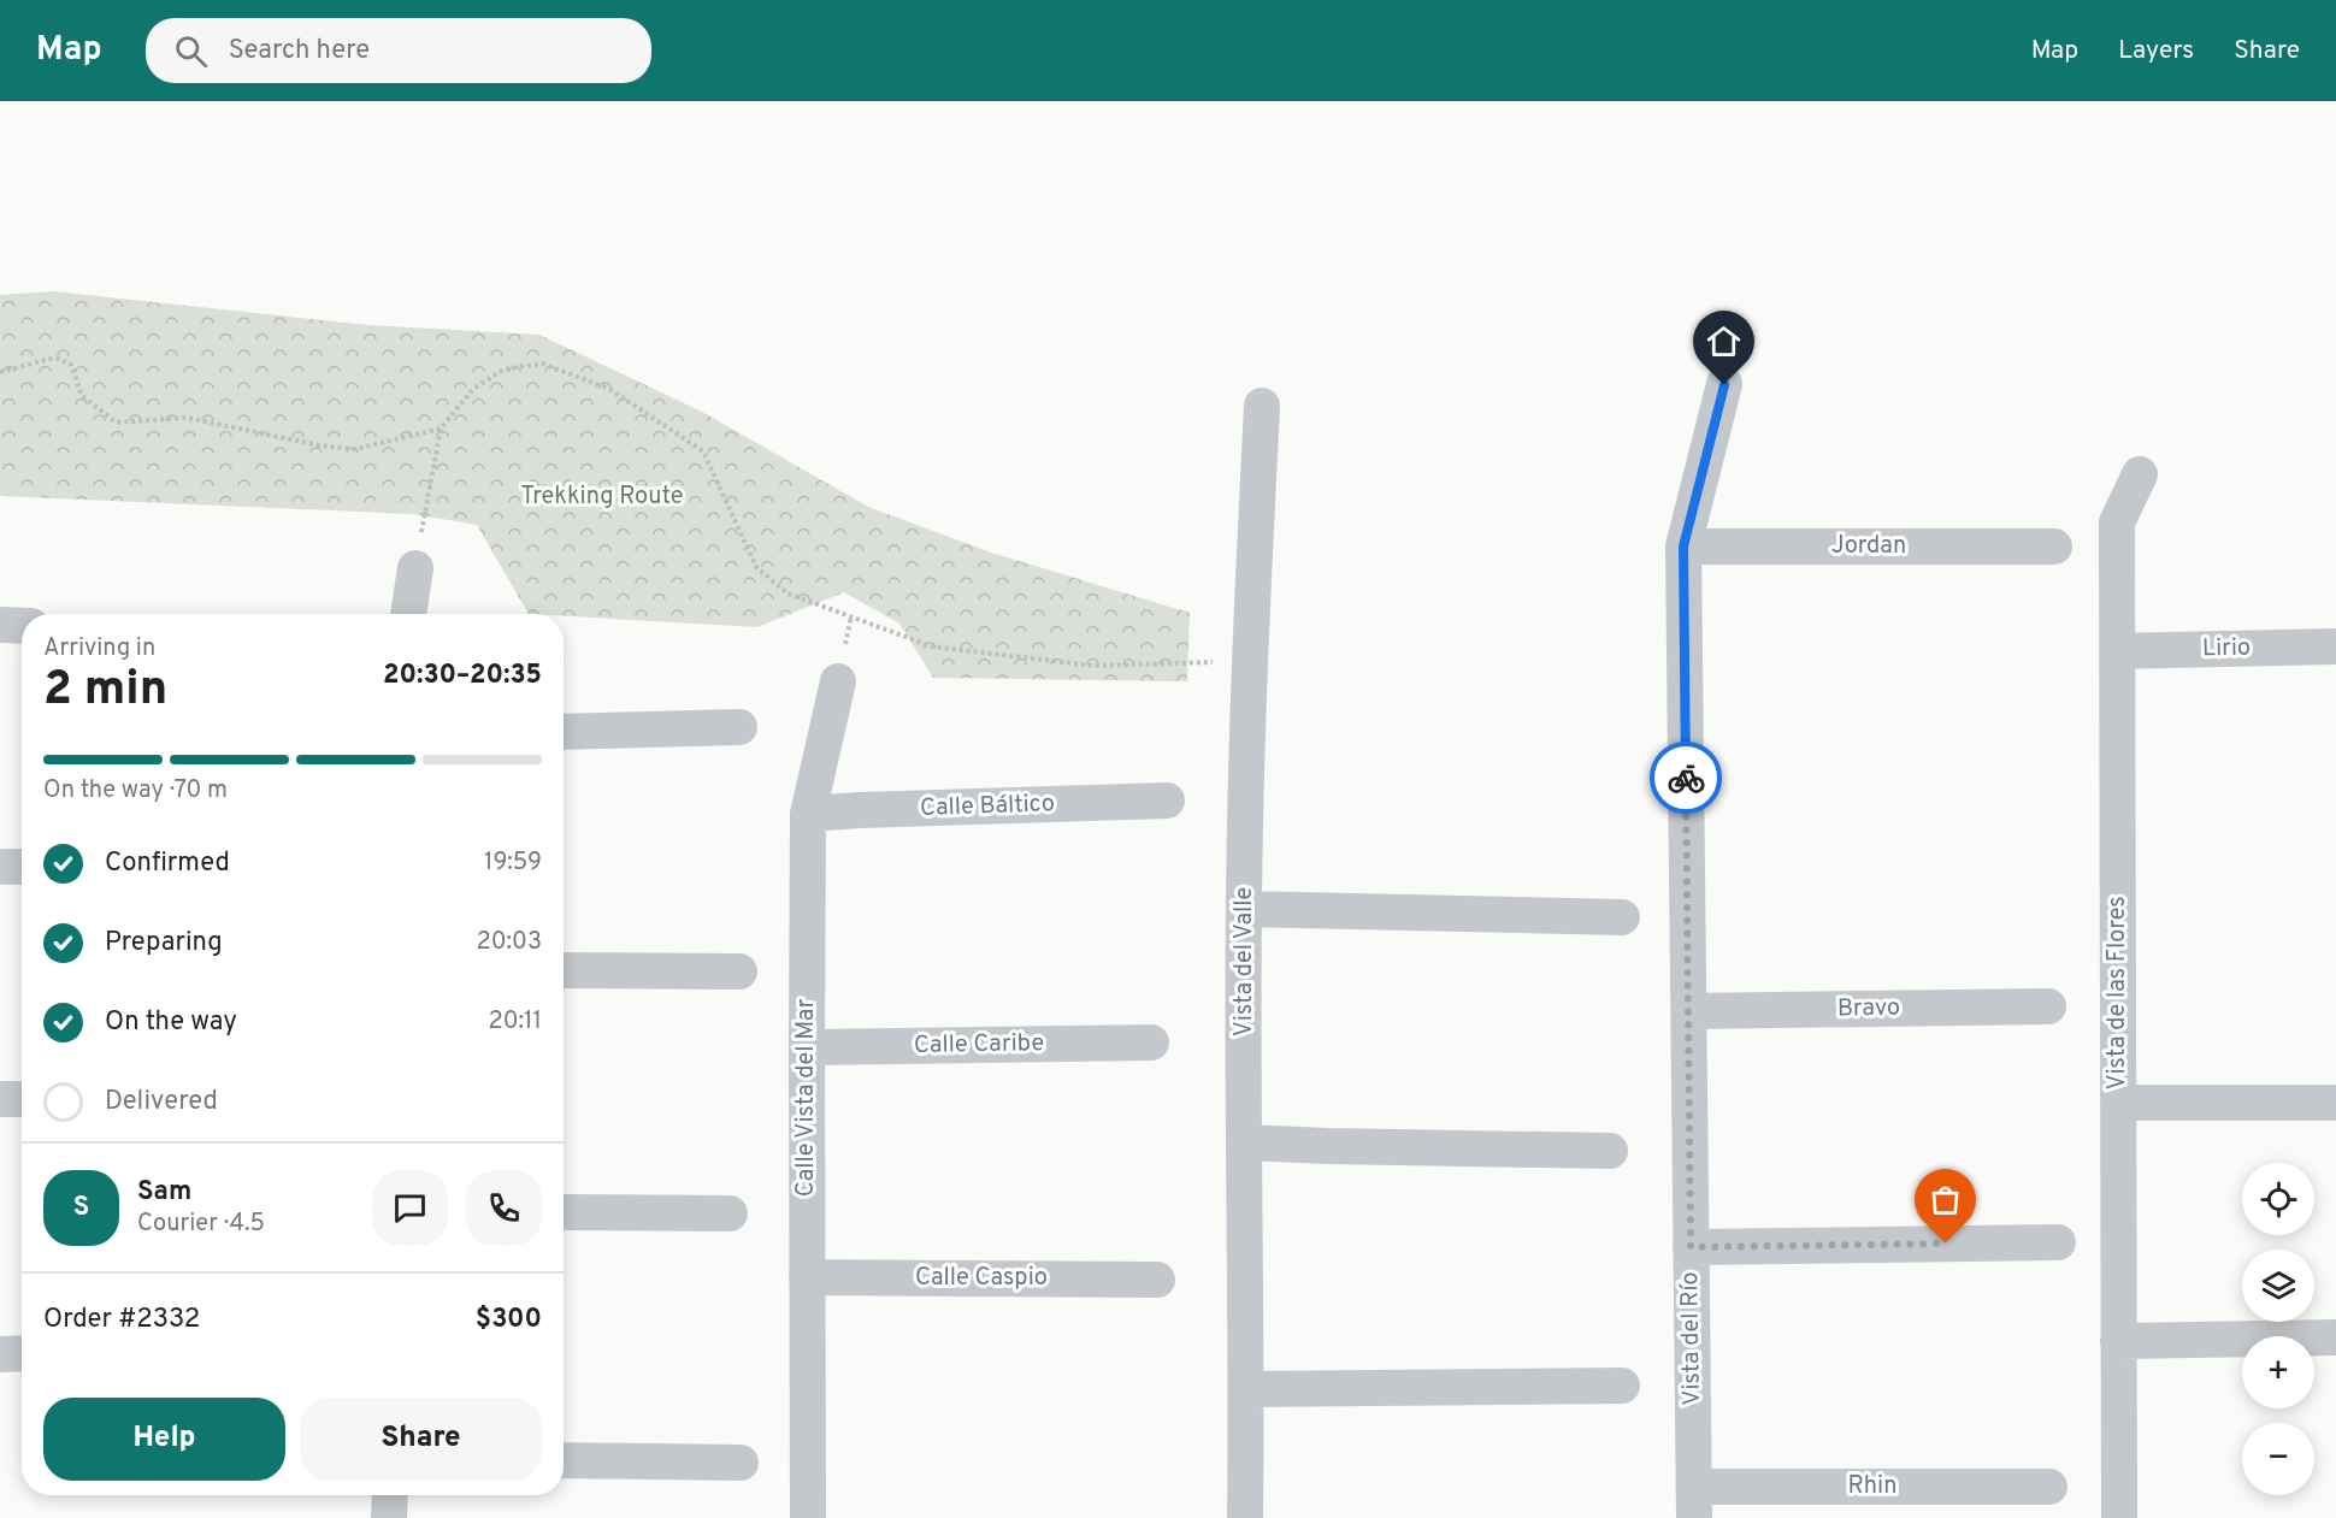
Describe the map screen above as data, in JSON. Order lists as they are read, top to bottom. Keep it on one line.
{"streets":{"street":["Jordan","Lirio","Calle Báltico","Vista del Valle","Vista de las Flores","Bravo","Calle Caribe","Calle Vista del Mar","Calle Caspio","Vista del Río","Rhin"]},"crossings":[["Jordan","Vista del Río"],["Lirio","Vista de las Flores"],["Calle Báltico","Calle Vista del Mar"],["Bravo","Vista del Río"],["Calle Caribe","Calle Vista del Mar"],["Calle Vista del Mar","Calle Caspio"],["Vista del Río","Rhin"]],"parks":["Trekking Route"],"page":{"header":"Map","search":"Search here","nav":["Map","Layers","Share"],"heading":["2 min","Arriving in","20:30–20:35"],"panel":["Sam","Courier · 4.5","Order #2332","$300"],"bar":"On the way · 70 m","list":[["Confirmed","19:59"],["Preparing","20:03"],["On the way","20:11"],"Delivered"],"map_buttons":["+","−"],"round":"S","buttons":["Help","Share"]}}
